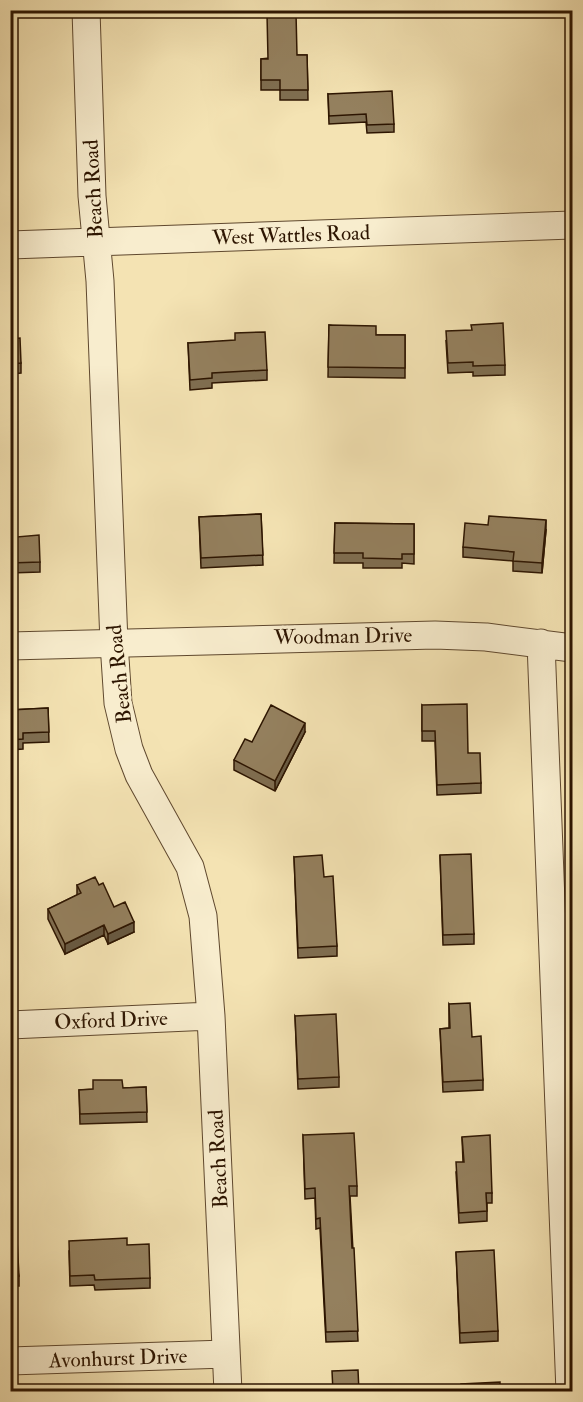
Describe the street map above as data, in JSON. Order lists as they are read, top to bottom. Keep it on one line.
{"streets":{"street":["Beach Road","West Wattles Road","Woodman Drive","Oxford Drive","Avonhurst Drive"]},"crossings":[["Beach Road","West Wattles Road"],["Beach Road","Woodman Drive"],["Beach Road","Oxford Drive"],["Beach Road","Avonhurst Drive"]]}
